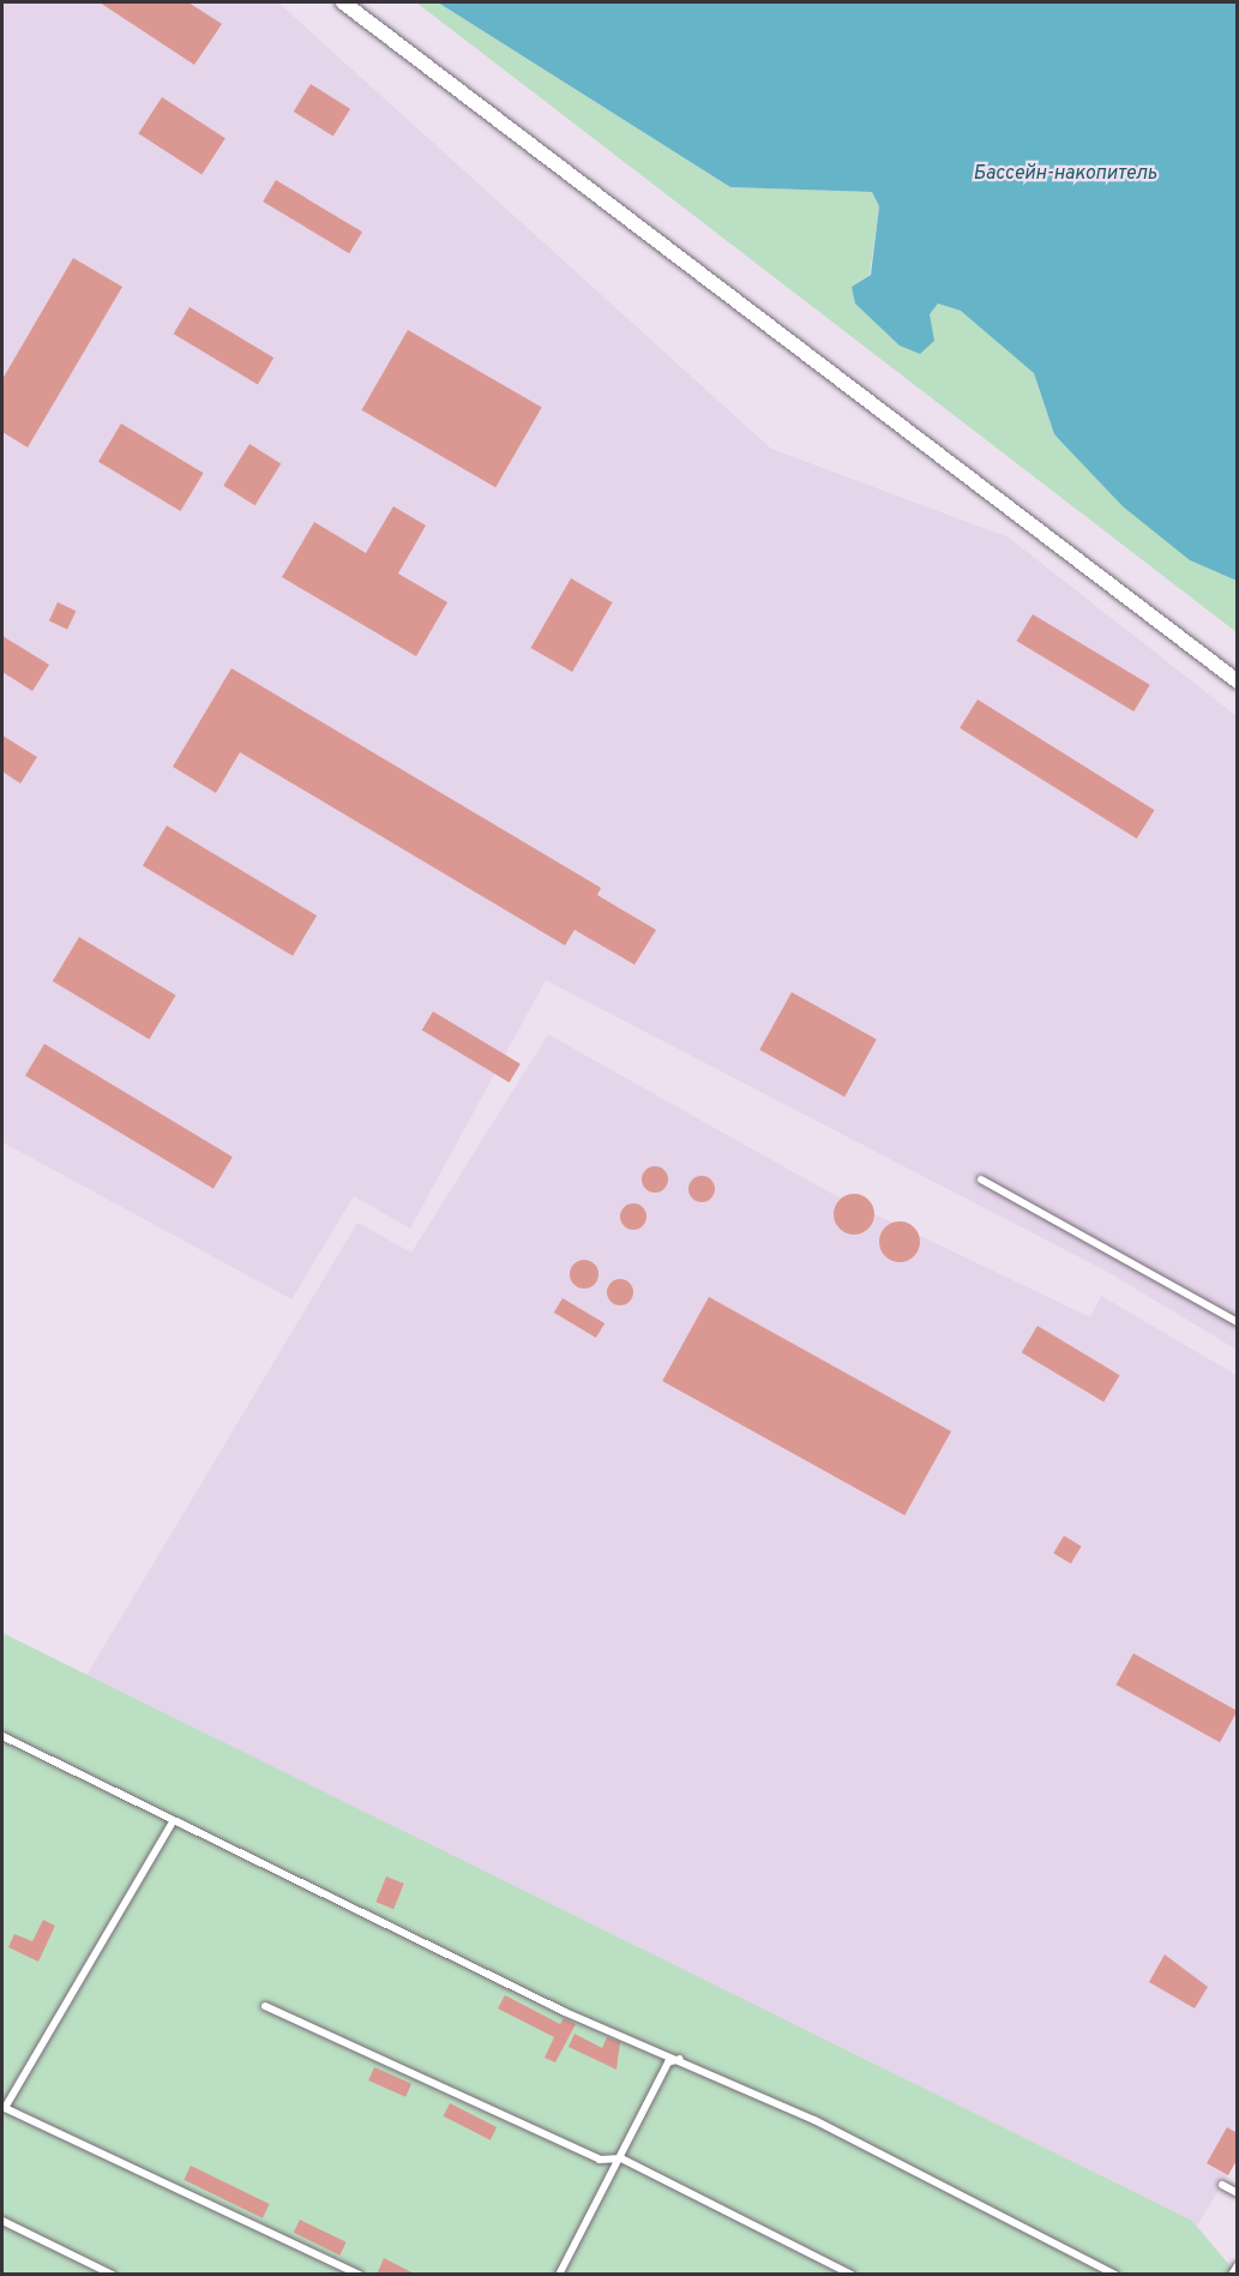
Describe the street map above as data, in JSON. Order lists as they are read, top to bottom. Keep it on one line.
{"water":["Бассейн-накопитель"]}
